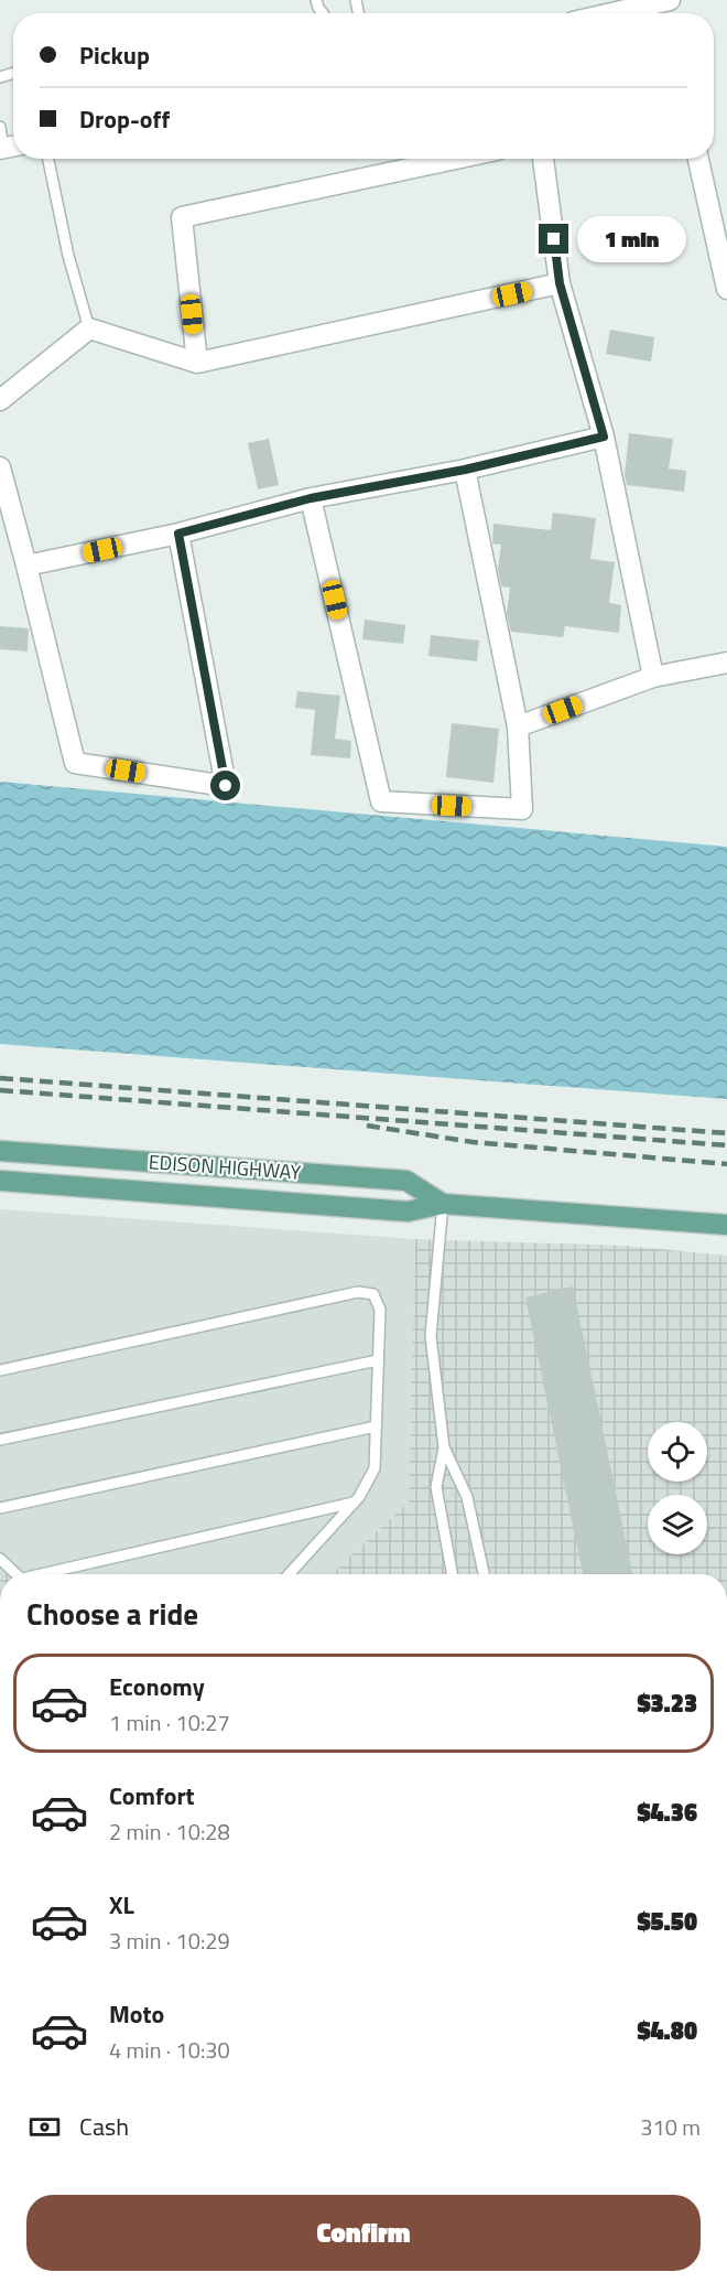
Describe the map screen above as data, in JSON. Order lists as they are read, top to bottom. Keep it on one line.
{"streets":{"main road":["EDISON HIGHWAY"]},"page":{"banner":["Pickup","Drop-off"],"bubble":"1 min","heading":"Choose a ride","list":[{"name":"Economy","note":"1 min · 10:27","value":"$3.23"},{"name":"Comfort","note":"2 min · 10:28","value":"$4.36"},{"name":"XL","note":"3 min · 10:29","value":"$5.50"},{"name":"Moto","note":"4 min · 10:30","value":"$4.80"}],"pay":["Cash","310 m"],"buttons":"Confirm"}}
